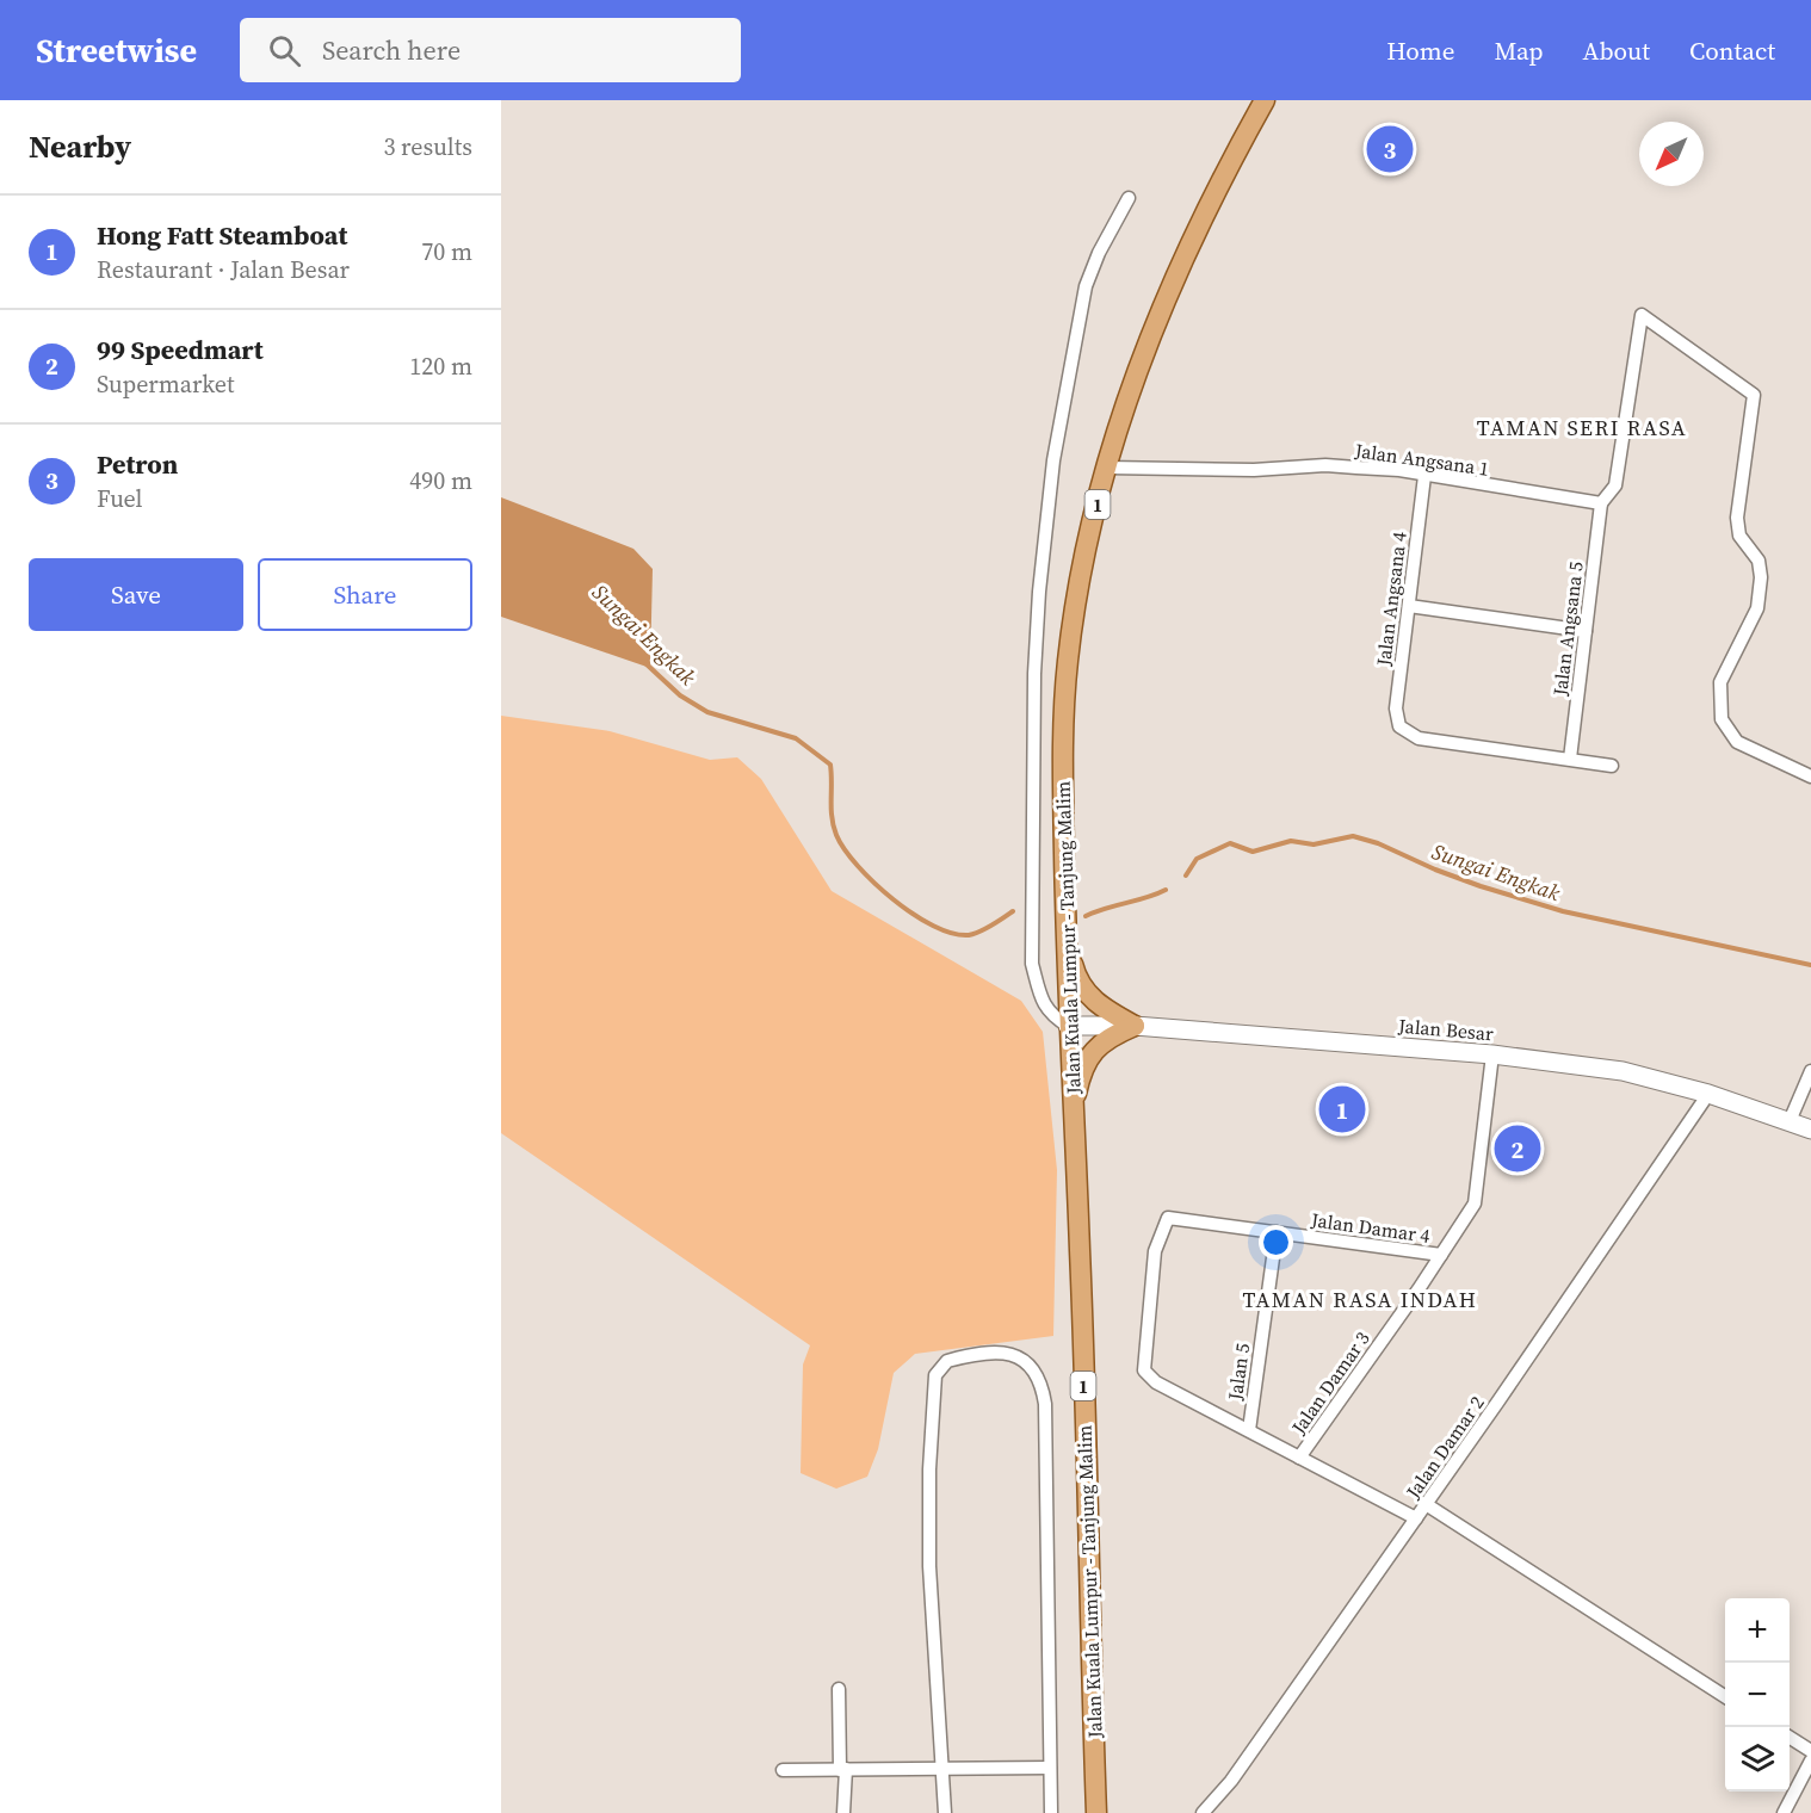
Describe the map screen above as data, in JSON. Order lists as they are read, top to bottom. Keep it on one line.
{"streets":{"main road":["1","Jalan Kuala Lumpur - Tanjung Malim","Jalan Besar"],"street":["Jalan Angsana 1","Jalan Angsana 4","Jalan Angsana 5","Jalan Damar 4","Jalan 5","Jalan Damar 3","Jalan Damar 2"]},"crossings":[["Jalan Angsana 1","Jalan Angsana 4"],["Jalan Angsana 1","Jalan Angsana 5"],["Jalan Angsana 1","Jalan Kuala Lumpur - Tanjung Malim"],["Jalan Angsana 4","Jalan Angsana 5"],["Jalan Kuala Lumpur - Tanjung Malim","Jalan Besar"],["Jalan Besar","Jalan Damar 3"],["Jalan Besar","Jalan Damar 2"],["Jalan Damar 4","Jalan 5"],["Jalan Damar 4","Jalan Damar 3"]],"districts":["TAMAN SERI RASA","TAMAN RASA INDAH"],"water":["Sungai Engkak"],"north":"bottom left","page":{"header":"Streetwise","search":"Search here","nav":["Home","Map","About","Contact"],"heading":["Nearby","3 results"],"pins":["3","1","2"],"list":[{"mark":"1","name":"Hong Fatt Steamboat","note":"Restaurant · Jalan Besar","value":"70 m"},{"mark":"2","name":"99 Speedmart","note":"Supermarket","value":"120 m"},{"mark":"3","name":"Petron","note":"Fuel","value":"490 m"}],"buttons":["Save","Share"],"map_buttons":["+","−"]}}
